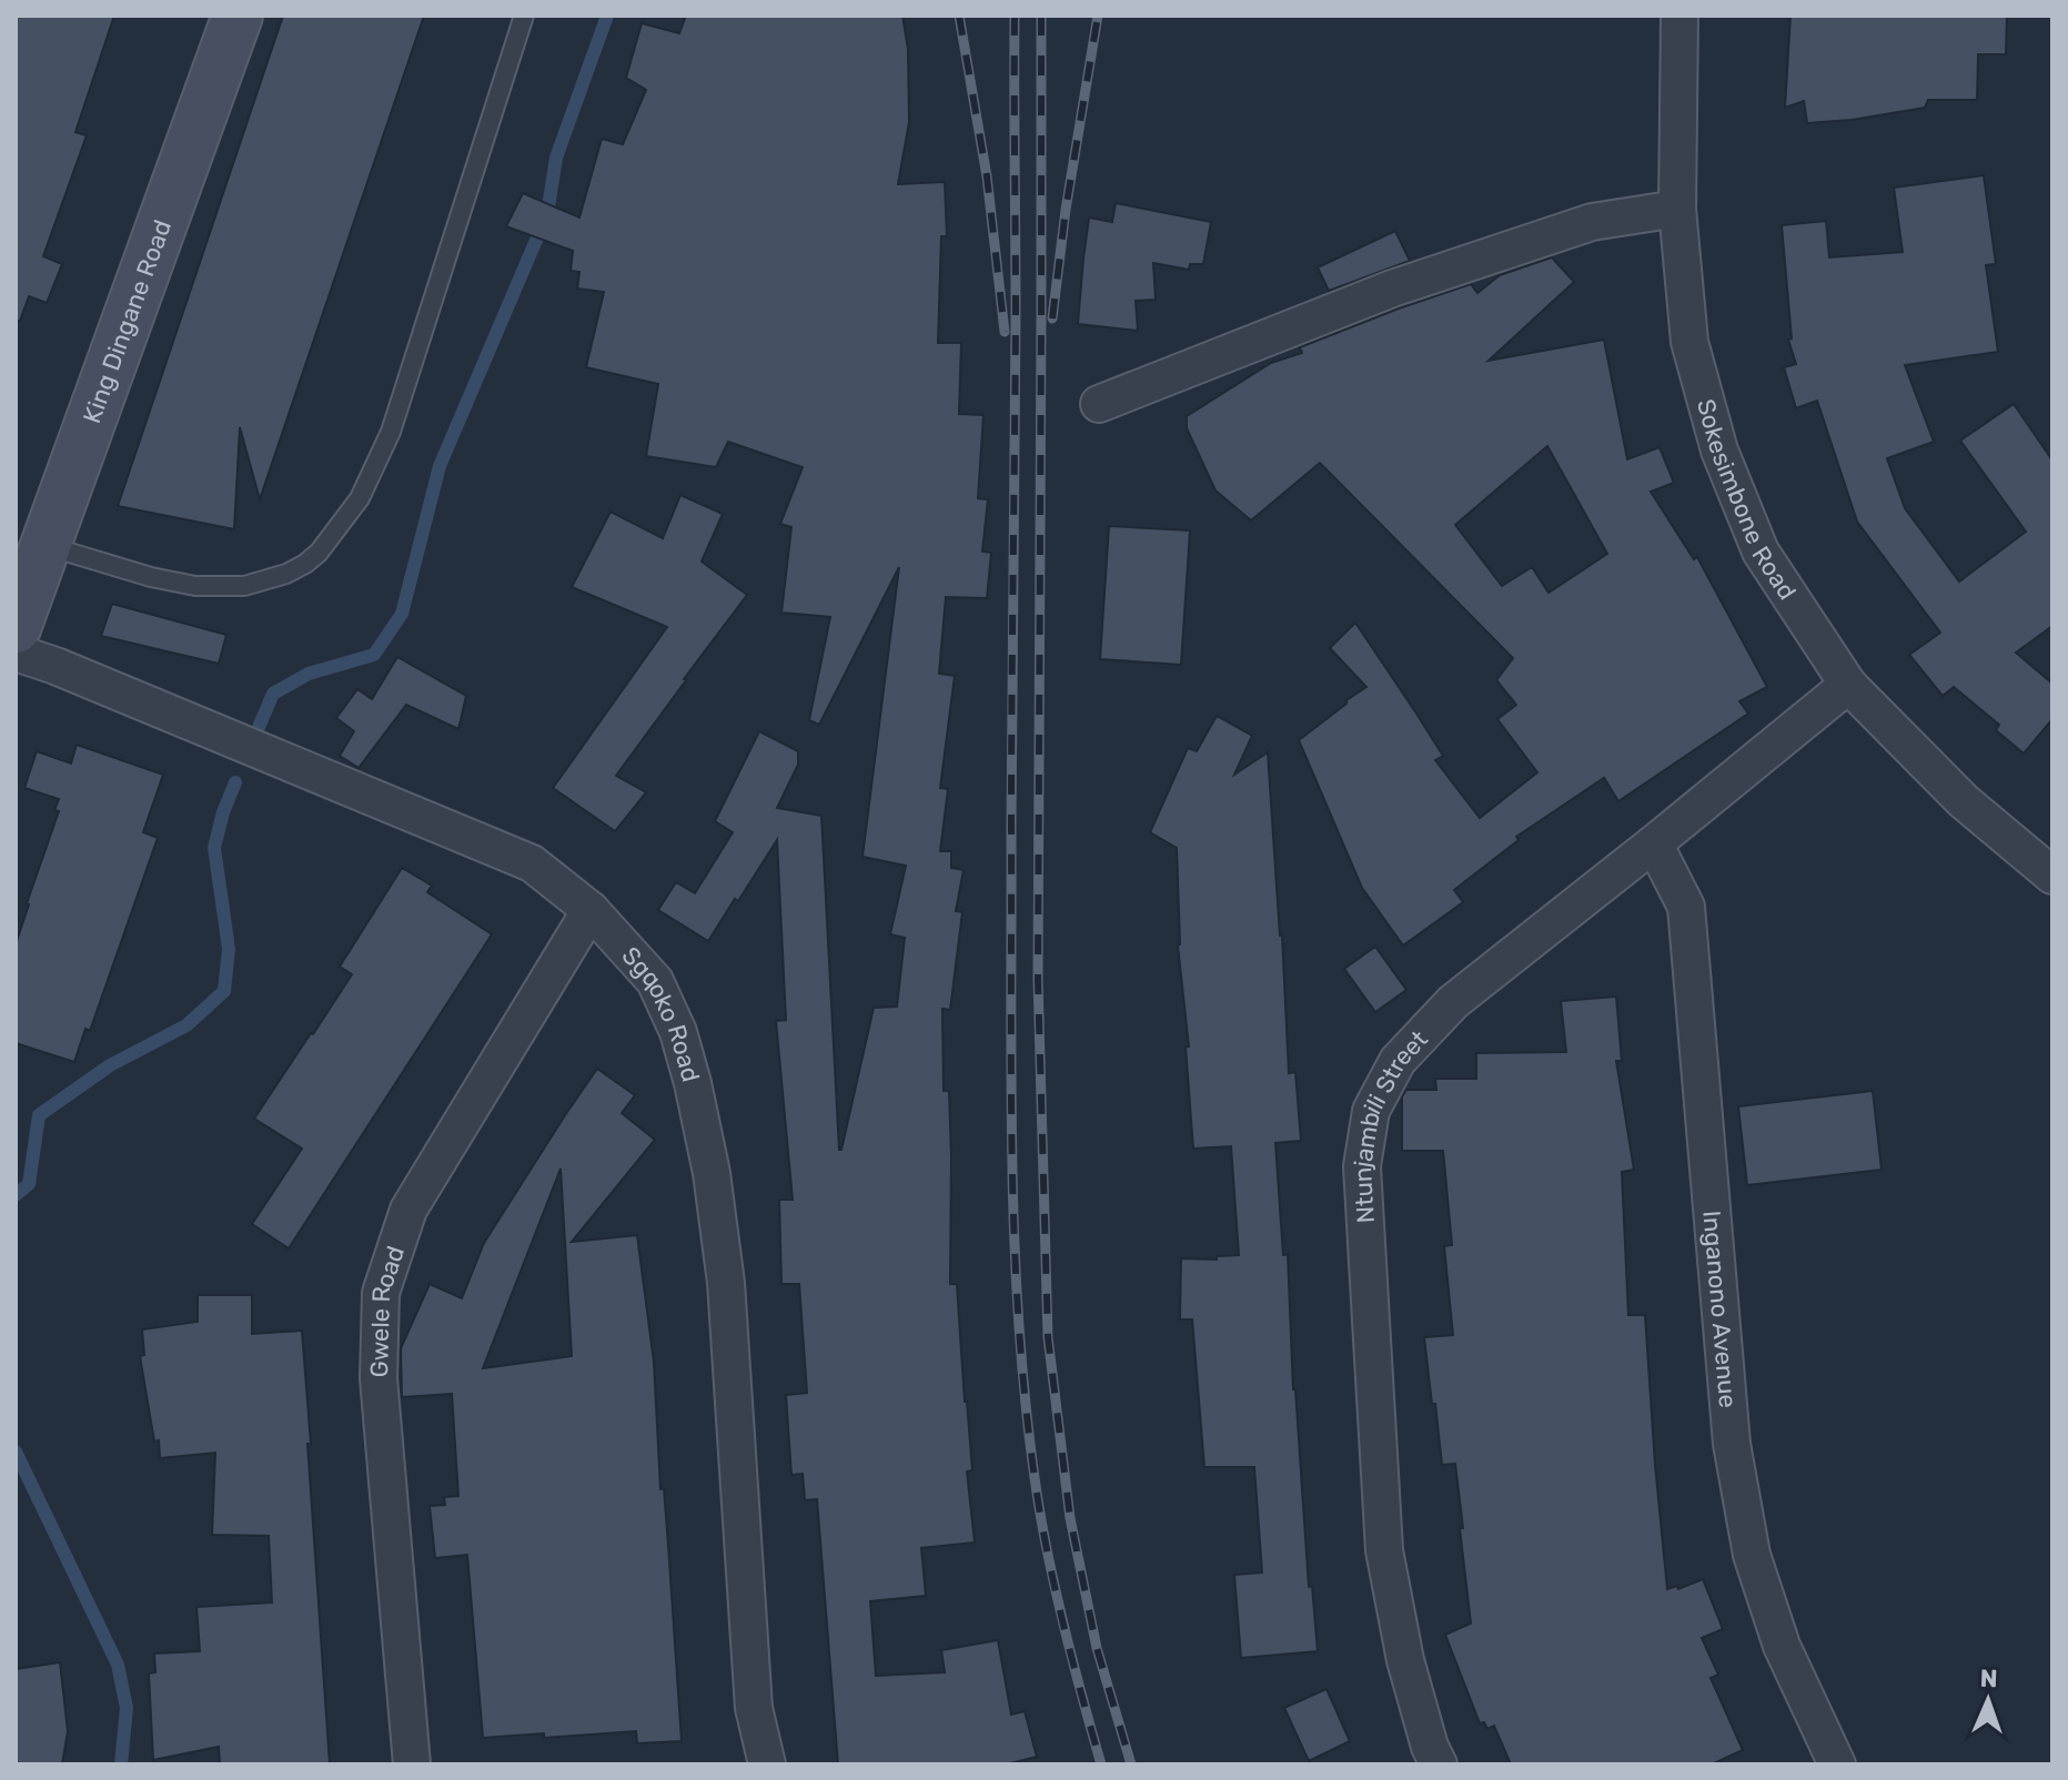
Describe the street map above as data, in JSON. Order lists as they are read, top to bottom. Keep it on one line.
{"streets":{"street":["King Dingane Road","Sokesimbone Road","Sgqoko Road","Ntunjambili Street","Inganono Avenue","Gwele Road"]},"crossings":[["Sokesimbone Road","Ntunjambili Street"],["Sgqoko Road","Gwele Road"],["Ntunjambili Street","Inganono Avenue"]],"north":"top"}
